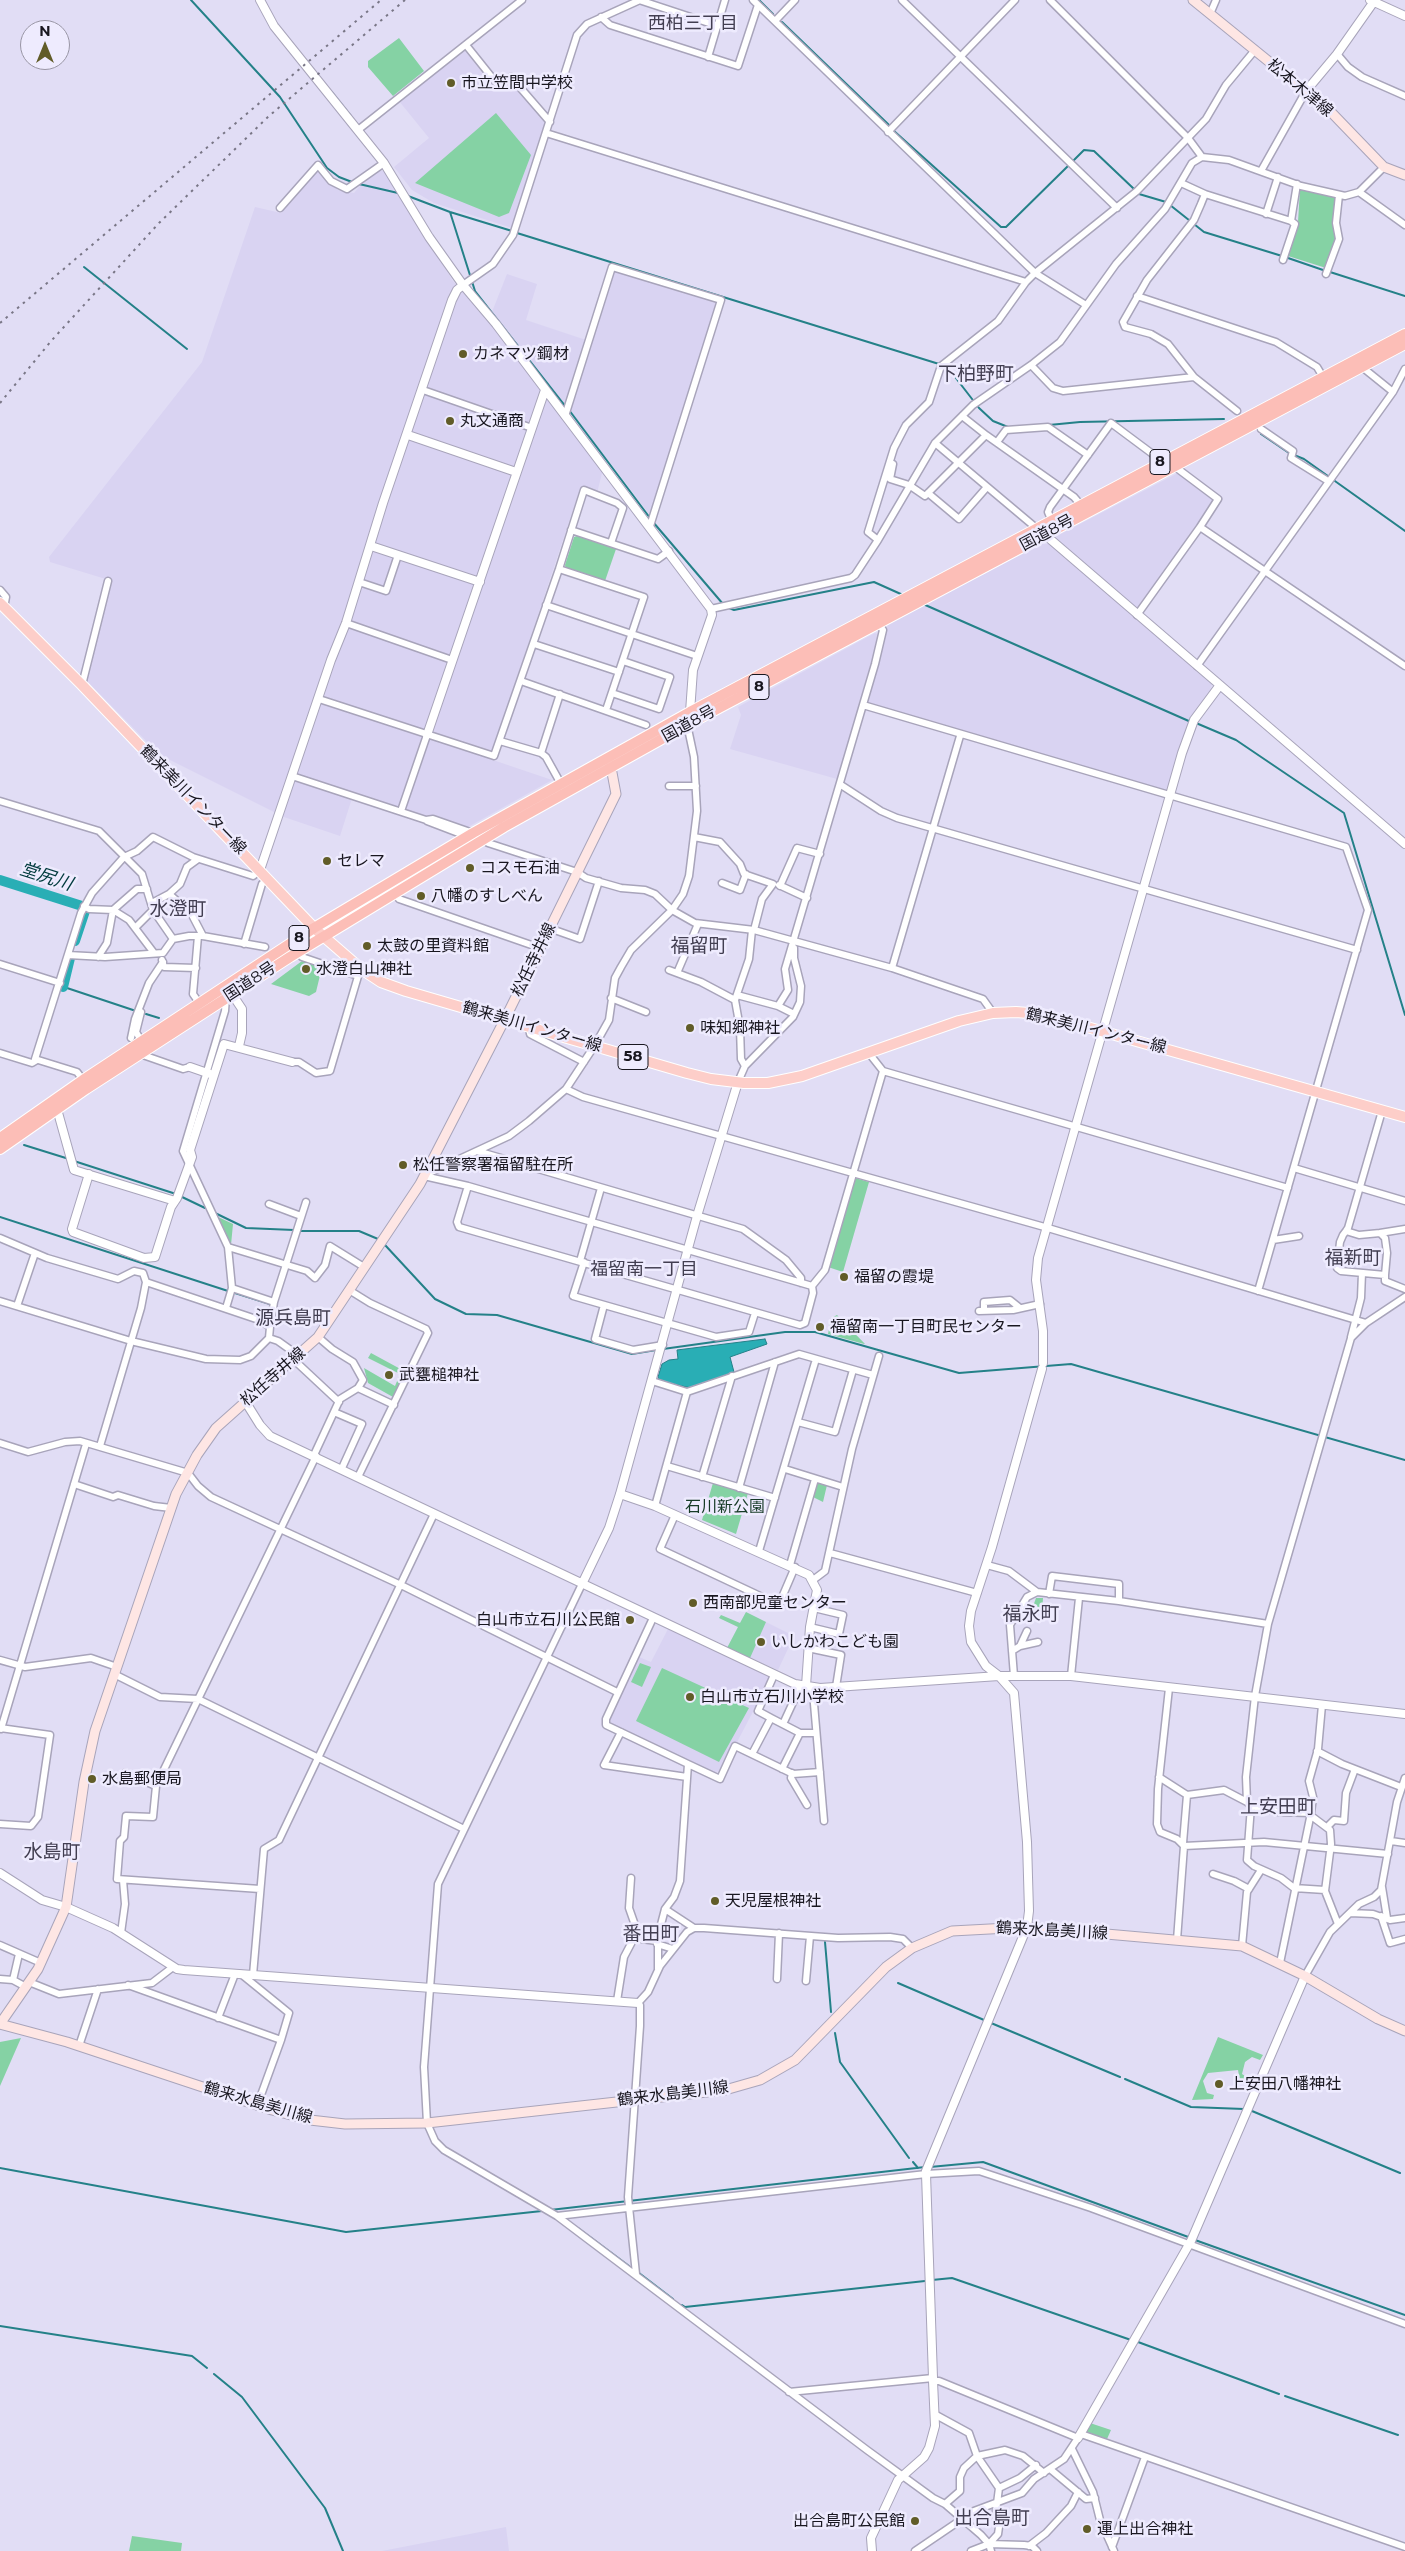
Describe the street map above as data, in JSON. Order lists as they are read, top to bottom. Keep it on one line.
{"streets":{"highway":["8","国道8号"],"main road":["松本木津線","鶴来美川インター線","松任寺井線","58","鶴来水島美川線"]},"crossings":[["国道8号","鶴来美川インター線"],["国道8号","松任寺井線"],["鶴来美川インター線","松任寺井線"],["松任寺井線","鶴来水島美川線"]],"districts":["西柏三丁目","下柏野町","水澄町","福留町","福新町","福留南一丁目","源兵島町","福永町","上安田町","水島町","番田町","出合島町"],"water":["堂尻川"],"parks":["石川新公園"],"places":["市立笠間中学校","カネマツ鋼材","丸文通商","セレマ","コスモ石油","八幡のすしべん","太鼓の里資料館","水澄白山神社","味知郷神社","松任警察署福留駐在所","福留の霞堤","福留南一丁目町民センター","武甕槌神社","西南部児童センター","白山市立石川公民館","いしかわこども園","白山市立石川小学校","水島郵便局","天児屋根神社","上安田八幡神社","出合島町公民館","運上出合神社"],"north":"top"}
